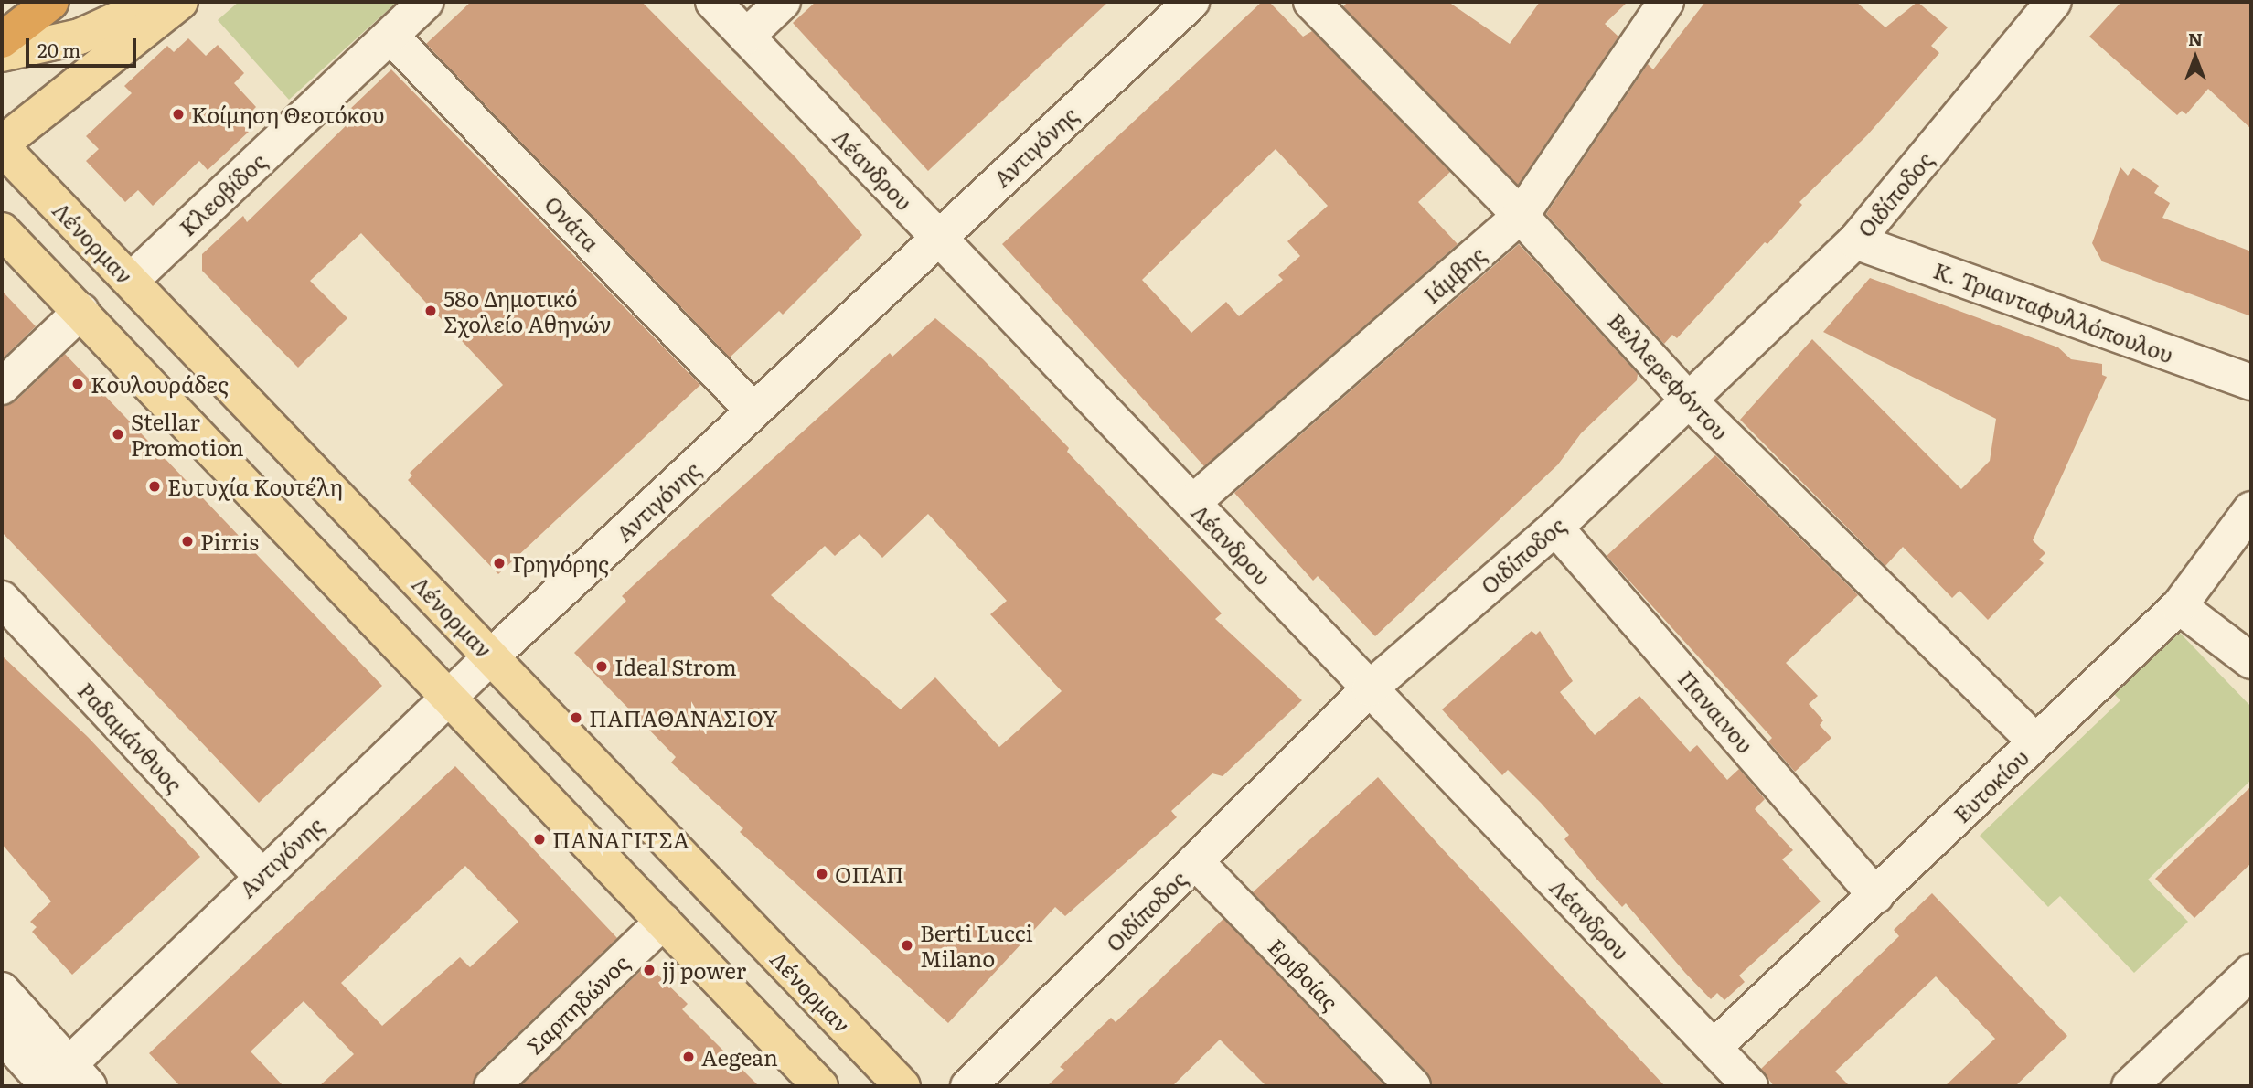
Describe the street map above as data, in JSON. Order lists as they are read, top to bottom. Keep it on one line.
{"streets":{"main road":["Λένορμαν"],"street":["Αντιγόνης","Λέανδρου","Κλεοβίδος","Οιδίποδος","Ονάτα","Ιάμβης","Κ. Τριανταφυλλόπουλου","Βελλερεφόντου","Παναινου","Ραδαμάνθυος","Ευτοκίου","Εριβοίας","Σαρπηδώνος"]},"crossings":[["Αντιγόνης","Λέανδρου"],["Αντιγόνης","Ονάτα"],["Αντιγόνης","Λένορμαν"],["Αντιγόνης","Ραδαμάνθυος"],["Λέανδρου","Οιδίποδος"],["Λέανδρου","Ιάμβης"],["Λέανδρου","Ευτοκίου"],["Κλεοβίδος","Ονάτα"],["Κλεοβίδος","Λένορμαν"],["Οιδίποδος","Κ. Τριανταφυλλόπουλου"],["Οιδίποδος","Βελλερεφόντου"],["Οιδίποδος","Παναινου"],["Οιδίποδος","Εριβοίας"],["Ιάμβης","Βελλερεφόντου"],["Βελλερεφόντου","Ευτοκίου"],["Παναινου","Ευτοκίου"]],"places":["Κοίμηση Θεοτόκου","58ο Δημοτικό Σχολείο Αθηνών","Κουλουράδες","Stellar Promotion","Ευτυχία Κουτέλη","Pirris","Γρηγόρης","Ideal Strom","ΠΑΠΑΘΑΝΑΣΙΟΥ","ΠΑΝΑΓΙΤΣΑ","ΟΠΑΠ","Berti Lucci Milano","jj power","Aegean"],"scale_bar":"20 m","north":"top"}
